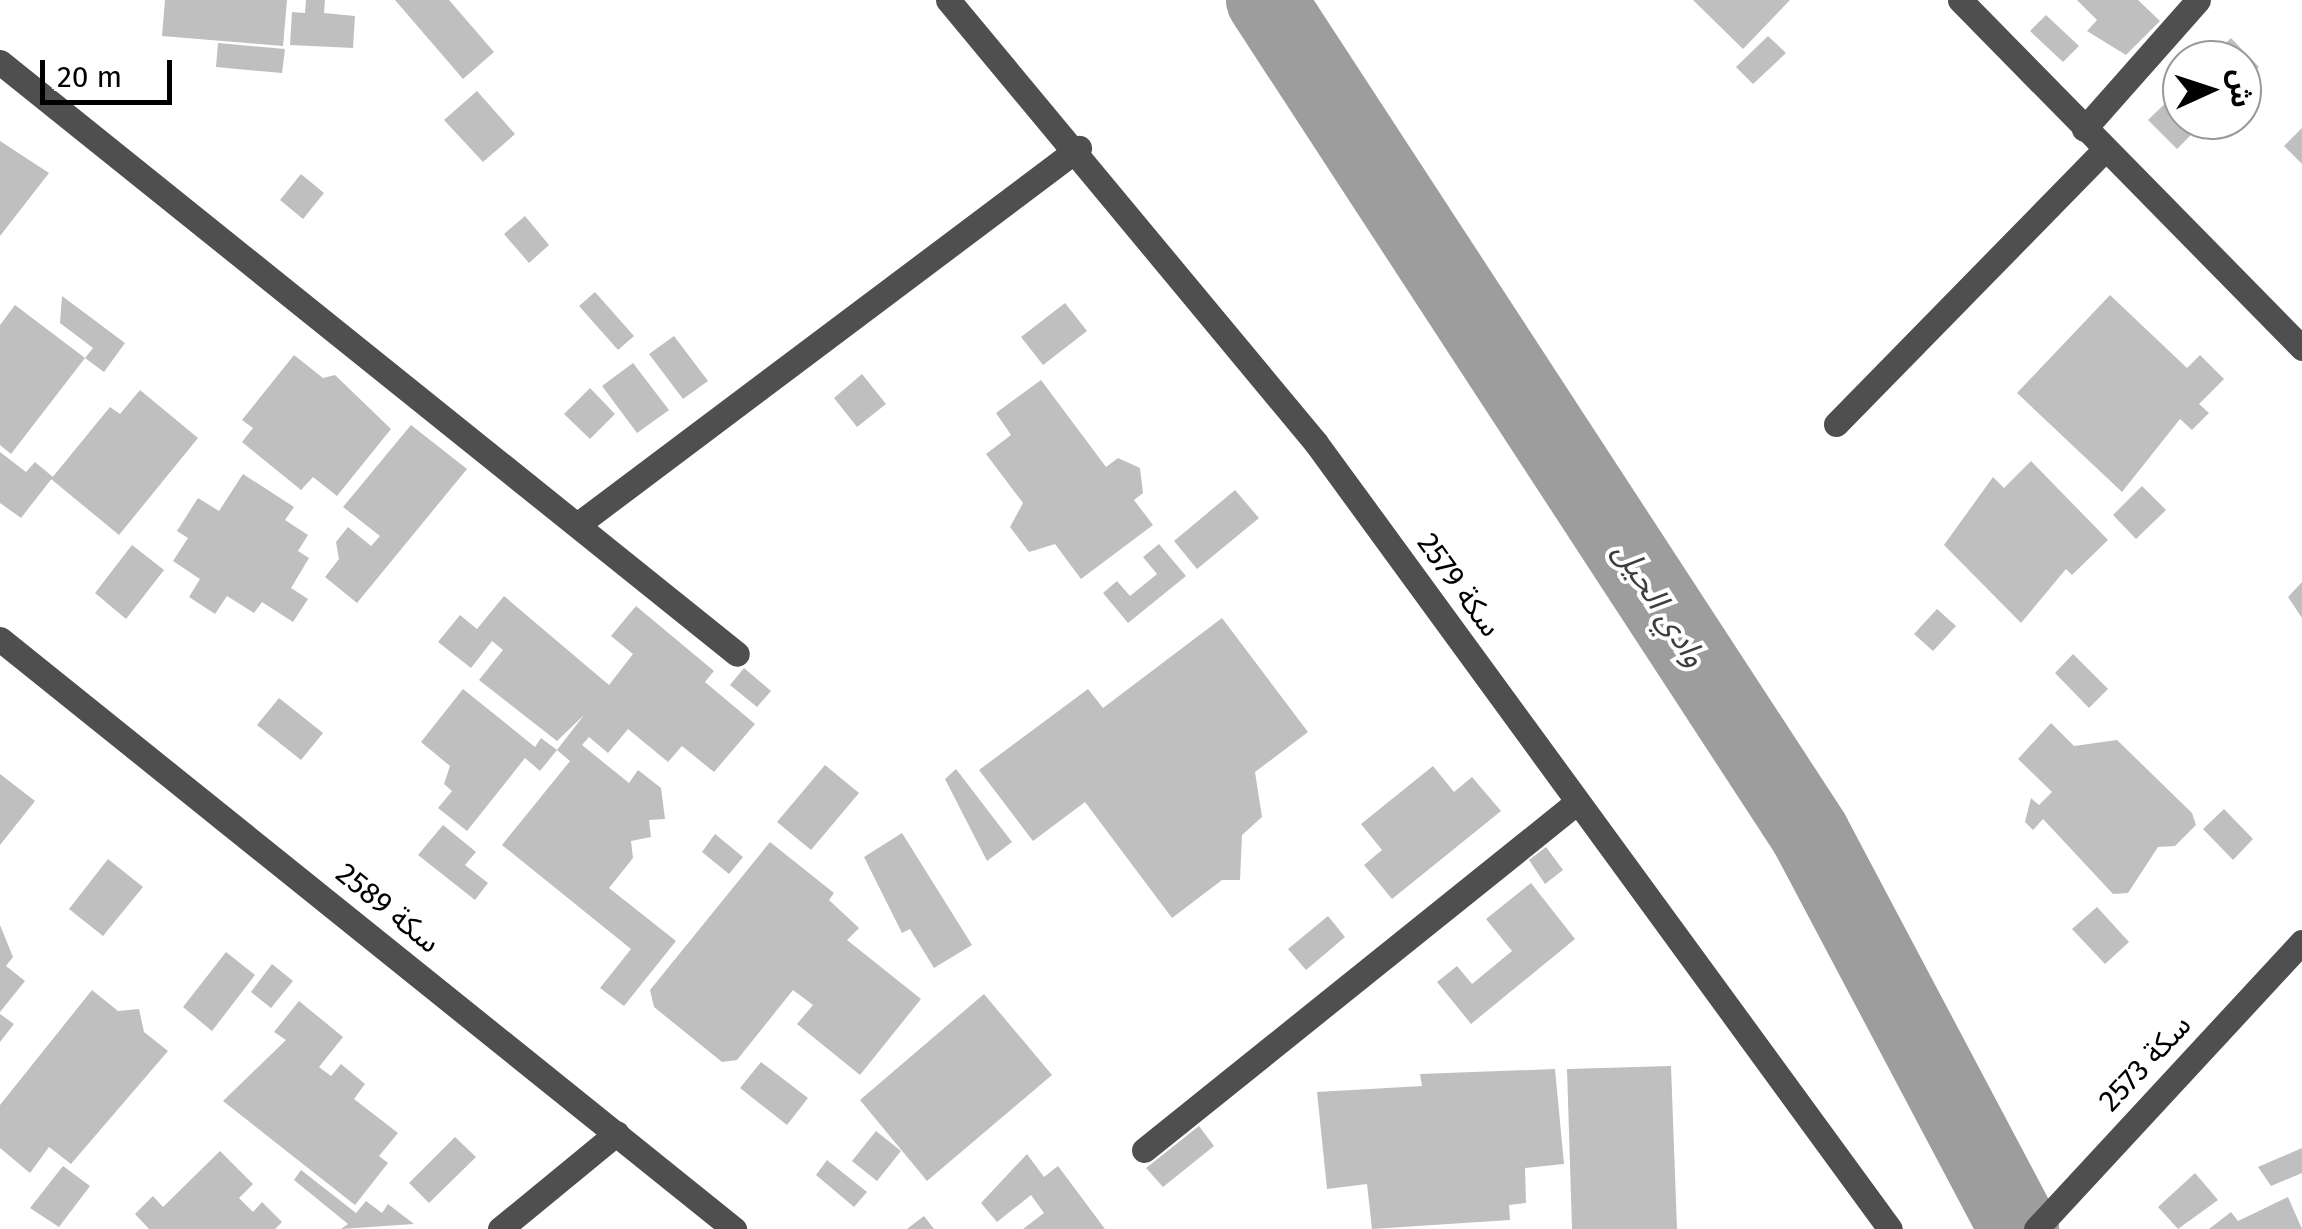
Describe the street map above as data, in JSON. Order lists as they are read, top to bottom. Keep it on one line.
{"streets":{"street":["سكة 2579","سكة 2589","سكة 2573"]},"water":["وادي الحيل"],"scale_bar":"20 m","north":"right"}
